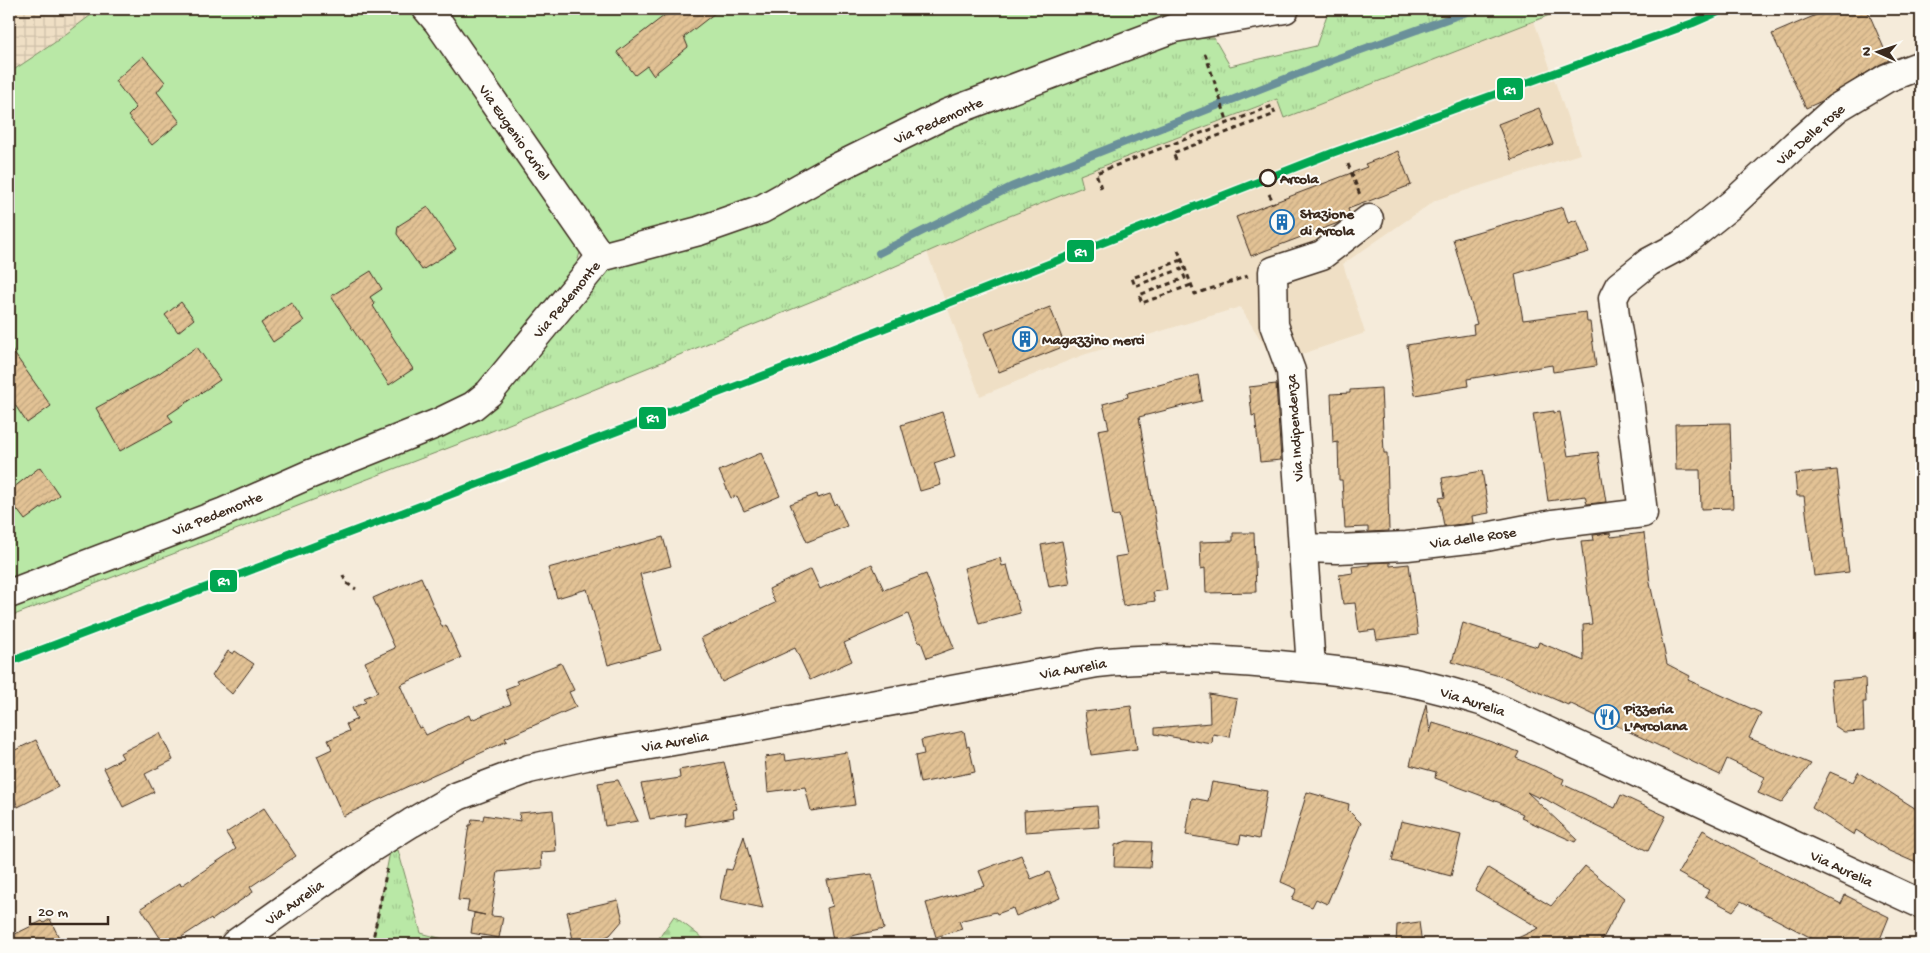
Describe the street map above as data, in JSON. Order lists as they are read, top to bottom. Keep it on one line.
{"streets":{"street":["Via Pedemonte","Via Eugenio Curiel","Via Delle rose","Via Indipendenza","Via delle Rose","Via Aurelia"]},"crossings":[["Via Pedemonte","Via Eugenio Curiel"],["Via Delle rose","Via delle Rose"],["Via Indipendenza","Via delle Rose"],["Via Indipendenza","Via Aurelia"]],"places":{"other":["Arcola"],"building":["Stazione di Arcola","Magazzino merci"],"restaurant":["Pizzeria L'Arcolana"]},"lines":["transit line R1"],"scale_bar":"20 m","north":"left"}
